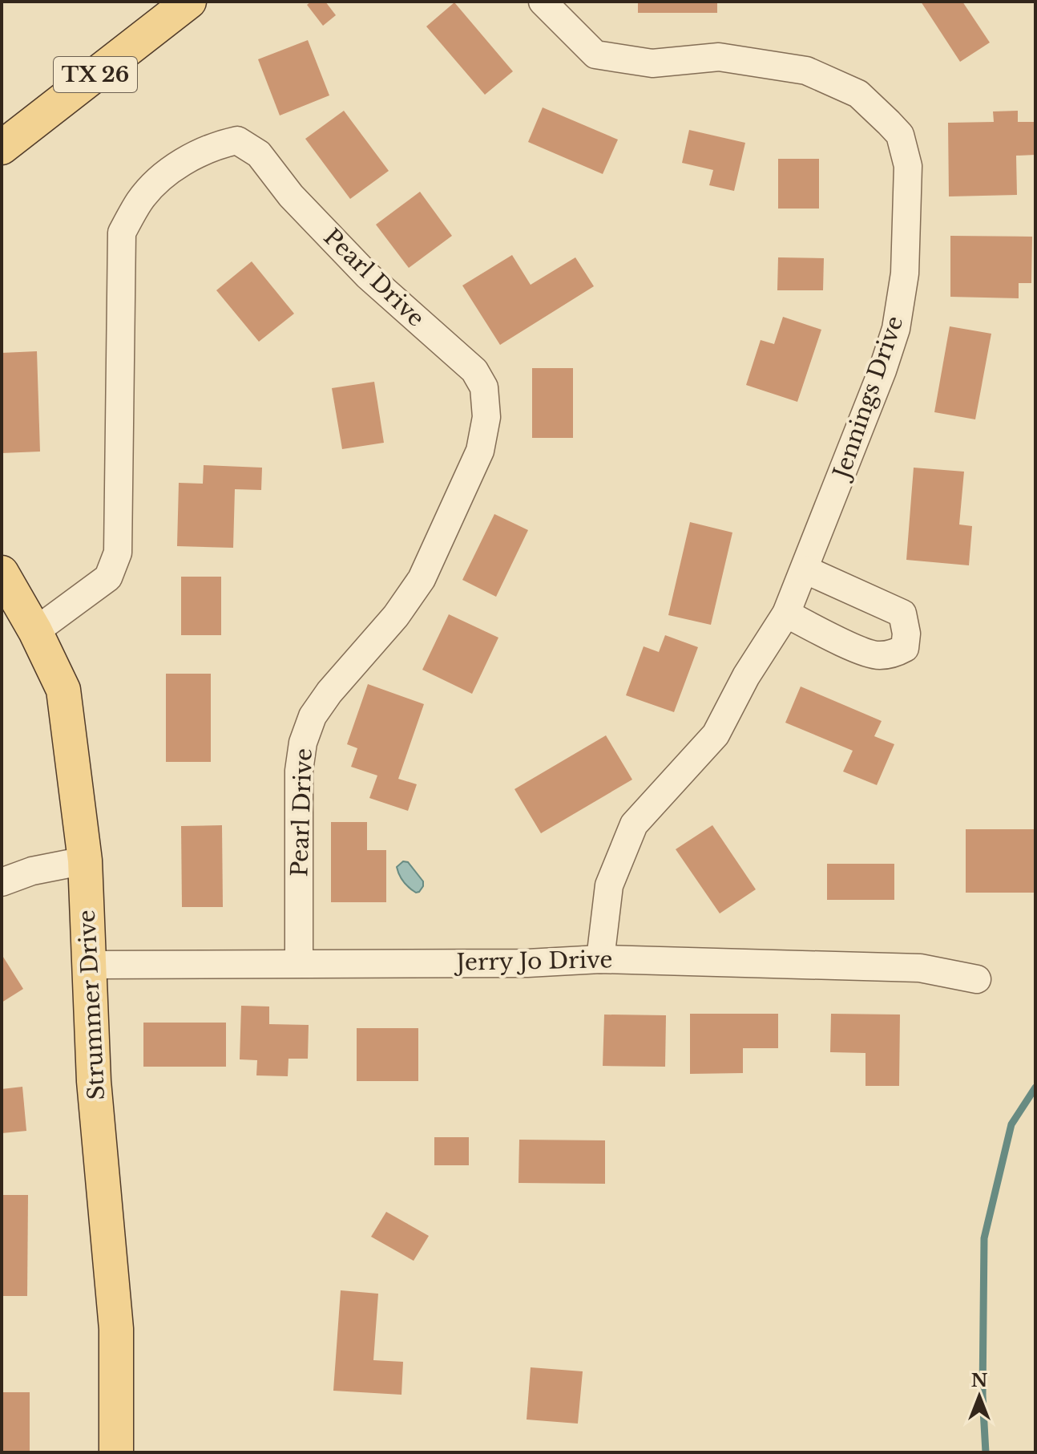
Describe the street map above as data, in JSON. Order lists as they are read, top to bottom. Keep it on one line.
{"streets":{"main road":["TX 26","Strummer Drive"],"street":["Pearl Drive","Jennings Drive","Jerry Jo Drive"]},"crossings":[["Pearl Drive","Jerry Jo Drive"],["Pearl Drive","Strummer Drive"],["Jennings Drive","Jerry Jo Drive"],["Jerry Jo Drive","Strummer Drive"]],"north":"top"}
